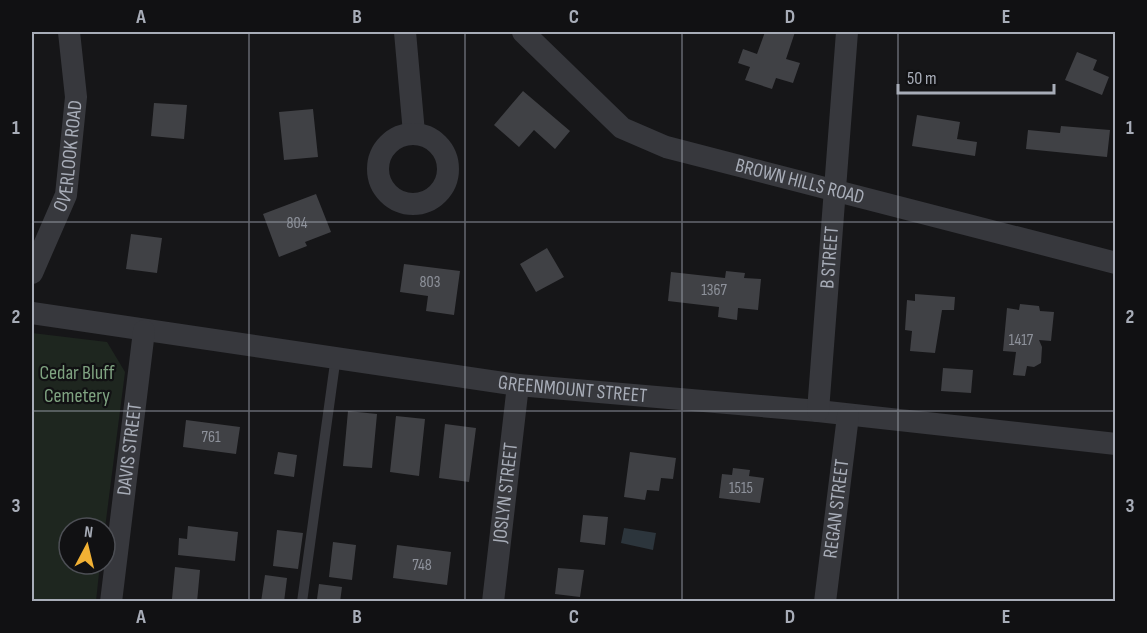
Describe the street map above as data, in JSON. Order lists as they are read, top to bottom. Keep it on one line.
{"streets":{"street":["OVERLOOK ROAD","BROWN HILLS ROAD","B STREET","GREENMOUNT STREET","DAVIS STREET","JOSLYN STREET","REGAN STREET"]},"crossings":[["BROWN HILLS ROAD","B STREET"],["B STREET","GREENMOUNT STREET"],["GREENMOUNT STREET","DAVIS STREET"],["GREENMOUNT STREET","JOSLYN STREET"],["GREENMOUNT STREET","REGAN STREET"]],"parks":["Cedar Bluff Cemetery"],"house_numbers":["804","803","1367","1417","761","1515","748"],"scale_bar":"50 m","north":"top","grid":{"columns":["A","B","C","D","E"],"rows":["1","2","3"]}}
